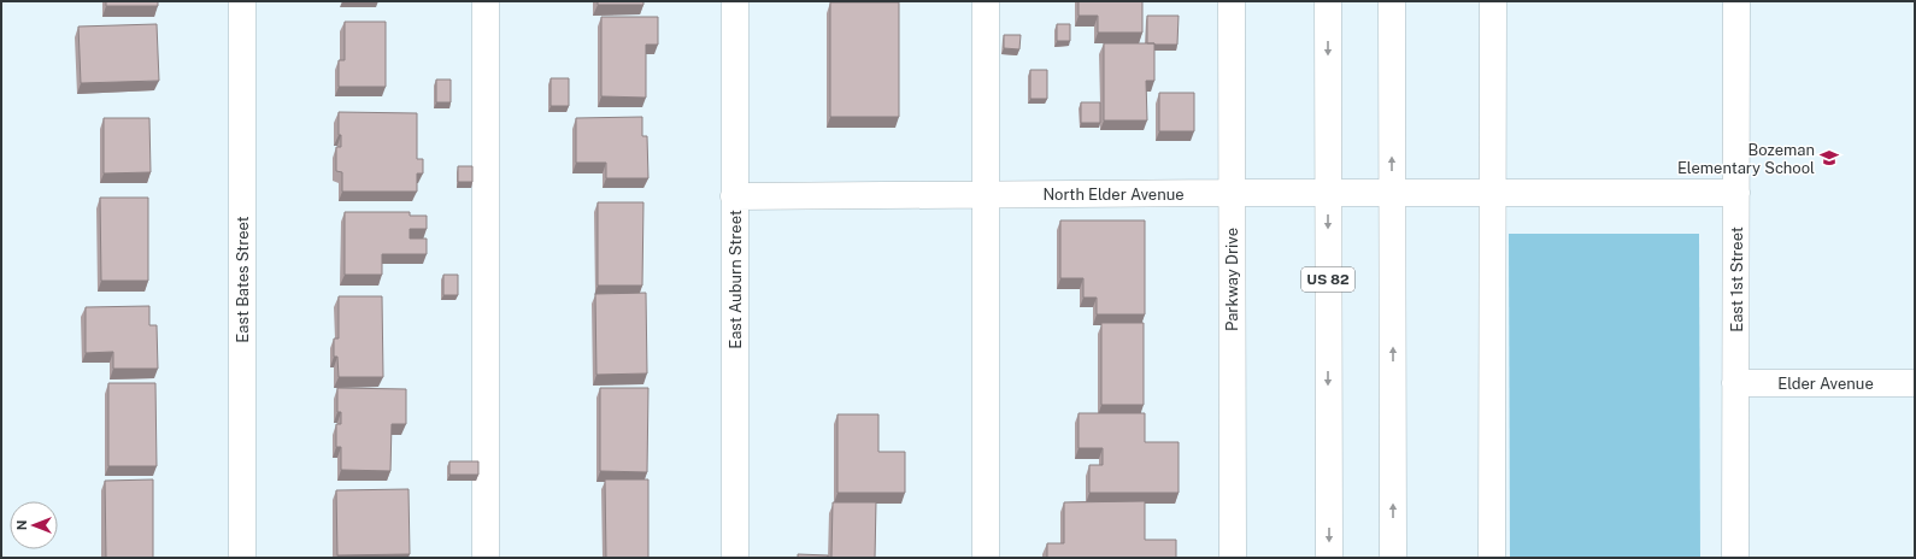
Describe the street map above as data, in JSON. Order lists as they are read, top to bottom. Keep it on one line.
{"streets":{"main road":["North Elder Avenue","East Bates Street","East Auburn Street","Parkway Drive","US 82","East 1st Street","Elder Avenue"]},"crossings":[["North Elder Avenue","East Auburn Street"],["North Elder Avenue","Parkway Drive"],["North Elder Avenue","US 82"],["North Elder Avenue","East 1st Street"],["East 1st Street","Elder Avenue"]],"places":{"school or university":["Bozeman Elementary School"]},"north":"left"}
